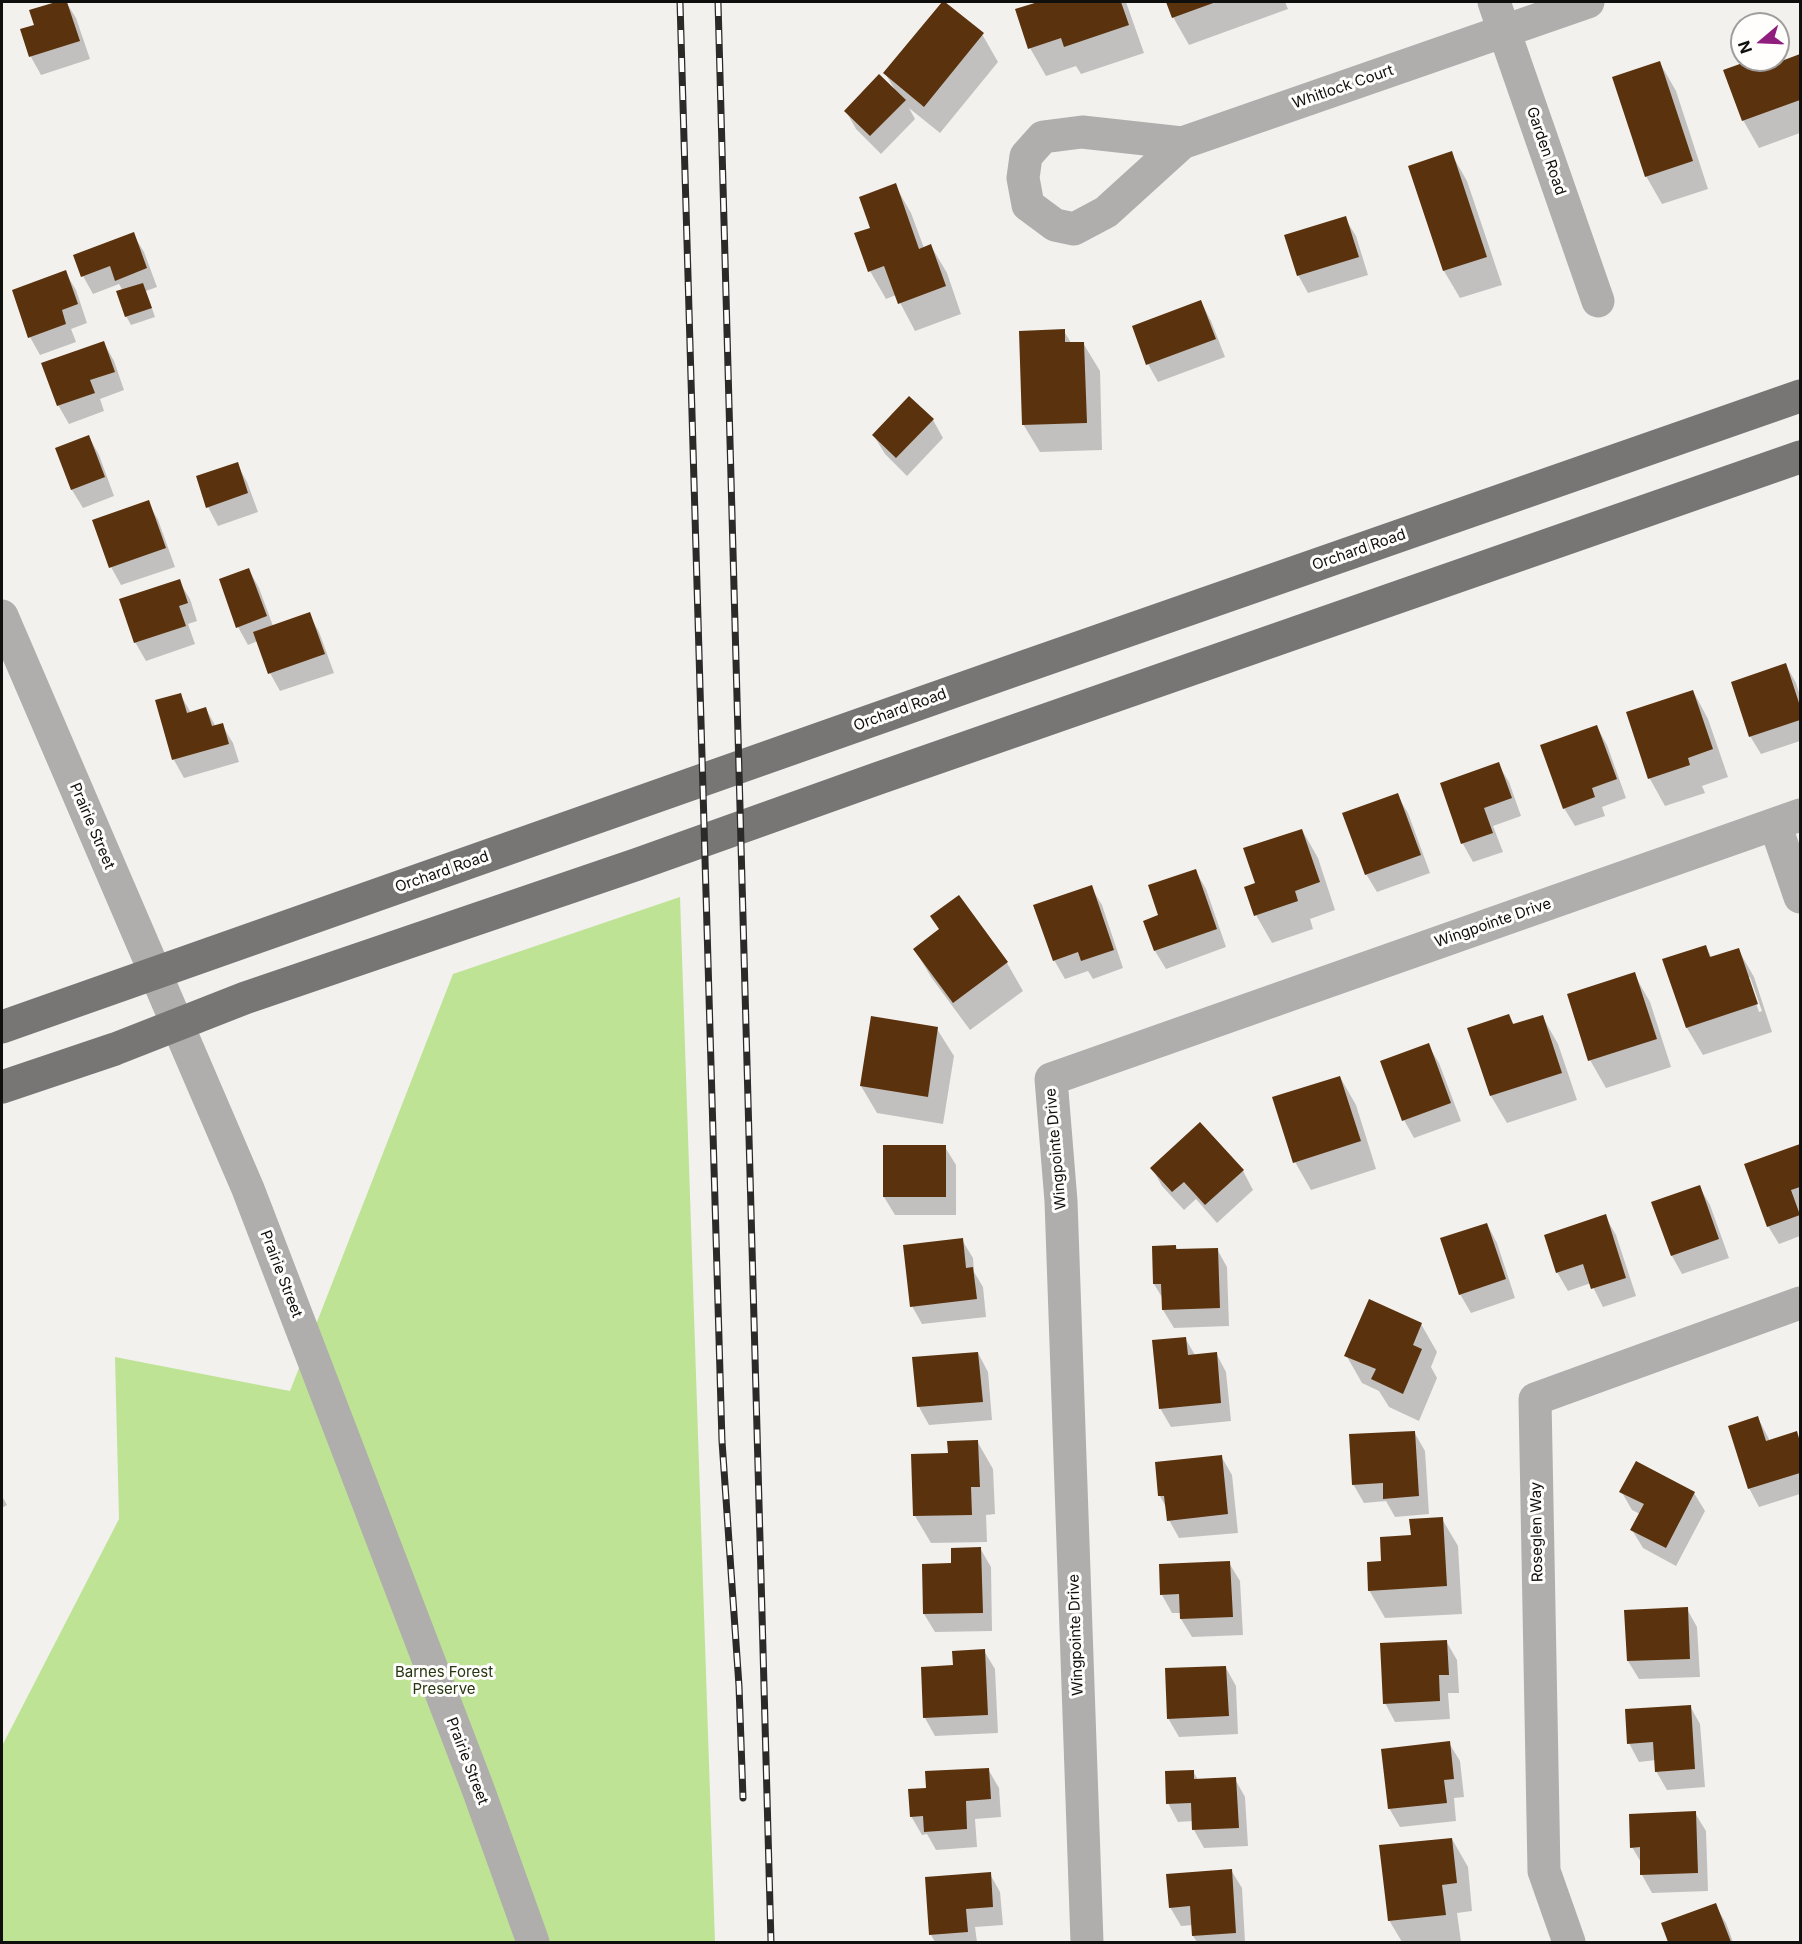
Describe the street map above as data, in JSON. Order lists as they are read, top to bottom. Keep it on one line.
{"streets":{"main road":["Orchard Road"],"street":["Whitlock Court","Garden Road","Prairie Street","Wingpointe Drive","Roseglen Way"]},"crossings":[["Whitlock Court","Garden Road"],["Orchard Road","Prairie Street"]],"parks":["Barnes Forest Preserve"],"north":"left"}
